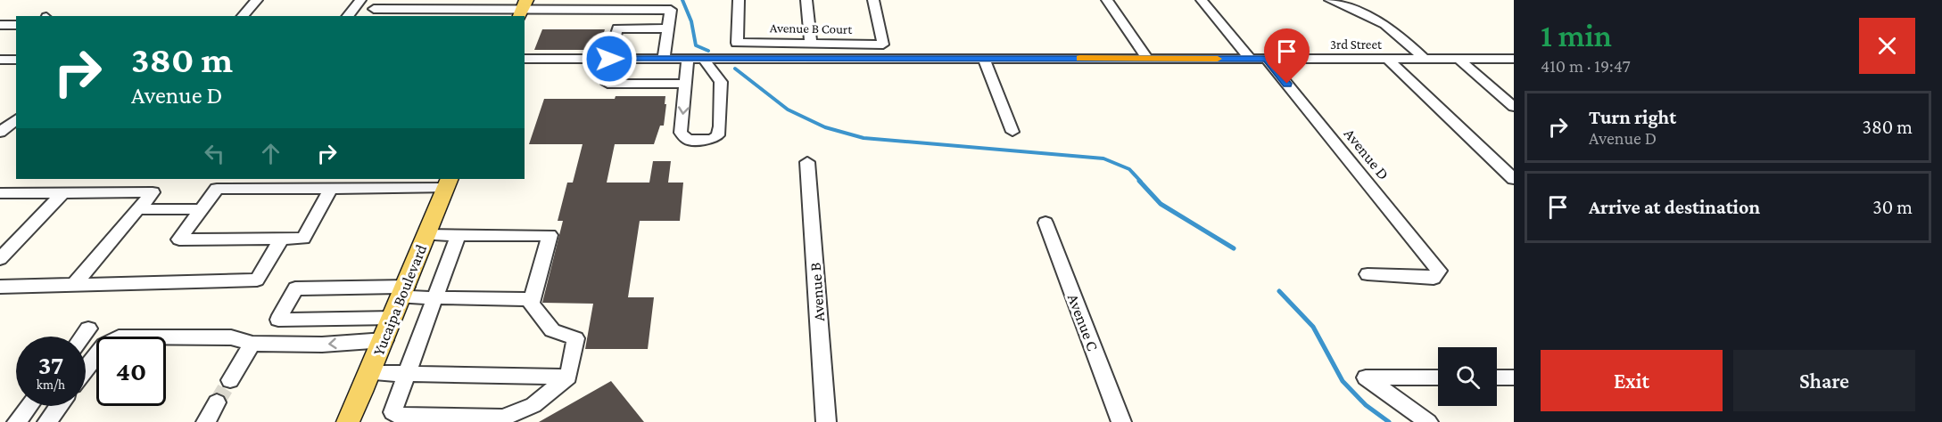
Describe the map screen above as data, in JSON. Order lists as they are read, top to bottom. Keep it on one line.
{"streets":{"main road":["Yucaipa Boulevard"],"street":["Avenue B Court","3rd Street","Avenue D","Avenue B","Avenue C"]},"crossings":[["3rd Street","Avenue D"]],"page":{"heading":["1 min","410 m · 19:47"],"turn":["380 m","Avenue D"],"list":[{"name":"Turn right","note":"Avenue D","value":"380 m"},{"name":"Arrive at destination","value":"30 m"}],"speed":"37 km/h","limit":"40","buttons":["Exit","Share"]}}
